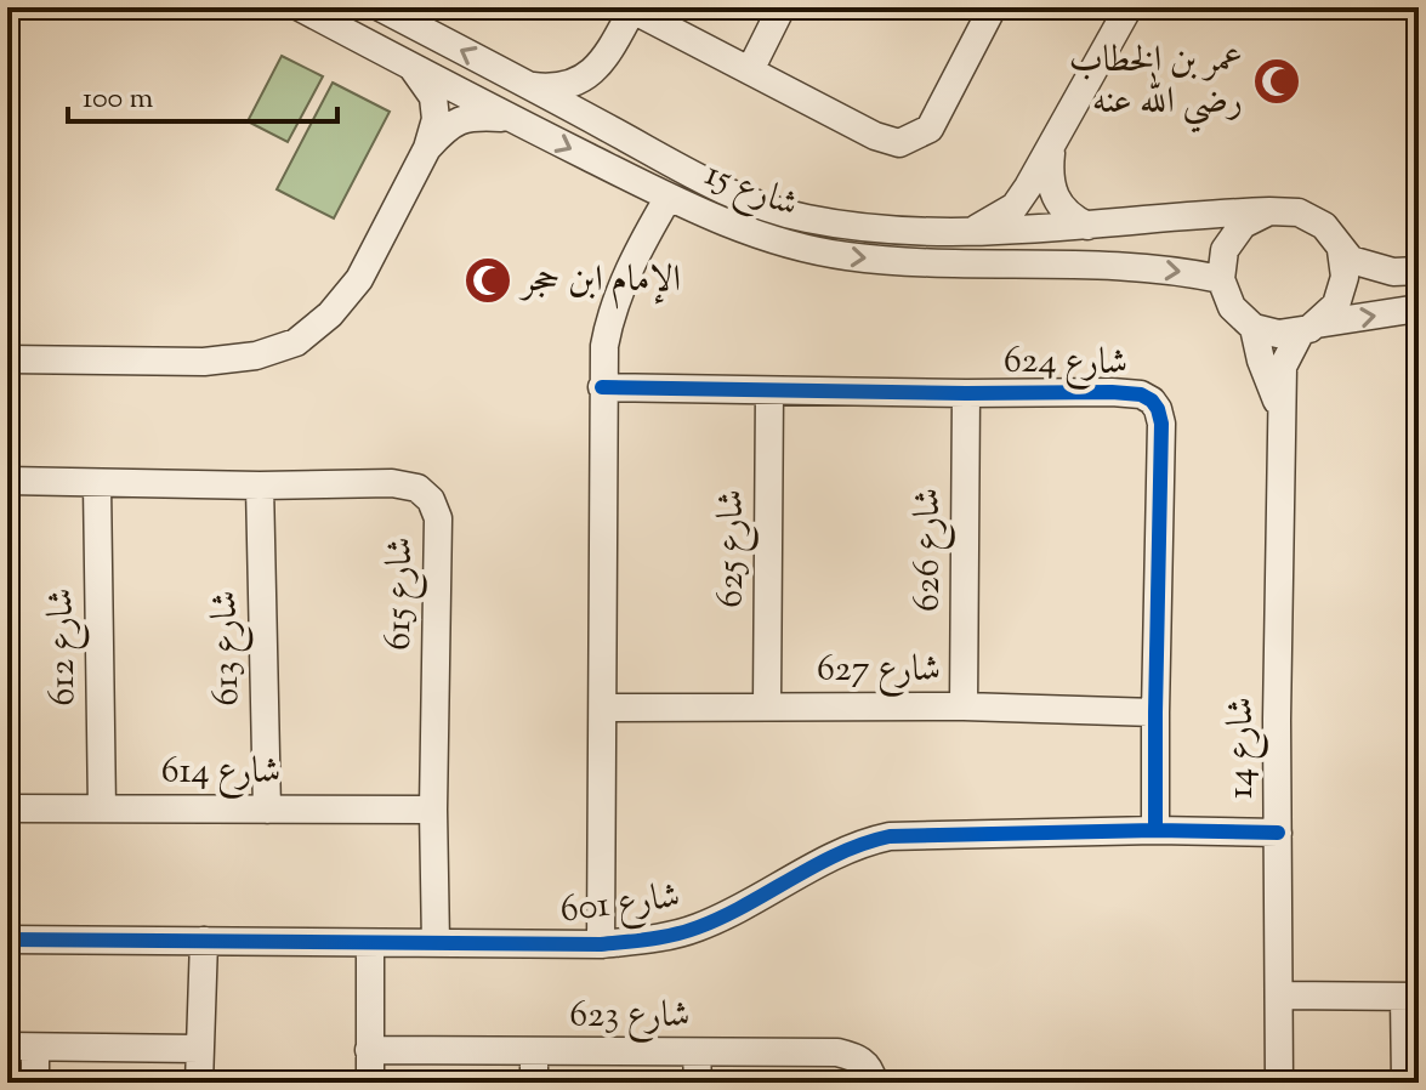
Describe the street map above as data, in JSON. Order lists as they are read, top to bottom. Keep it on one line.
{"streets":{"street":["شارع 15","شارع 624","شارع 625","شارع 626","شارع 615","شارع 612","شارع 613","شارع 627","شارع 14","شارع 614","شارع 601","شارع 623"]},"crossings":[["شارع 15","شارع 14"],["شارع 624","شارع 625"],["شارع 624","شارع 626"],["شارع 624","شارع 627"],["شارع 624","شارع 601"],["شارع 625","شارع 627"],["شارع 626","شارع 627"],["شارع 615","شارع 612"],["شارع 615","شارع 613"],["شارع 615","شارع 614"],["شارع 615","شارع 601"],["شارع 612","شارع 614"],["شارع 613","شارع 614"],["شارع 14","شارع 601"]],"places":{"mosque":["عمر بن الخطاب رضي الله عنه","الإمام ابن حجر"]},"scale_bar":"100 m"}
